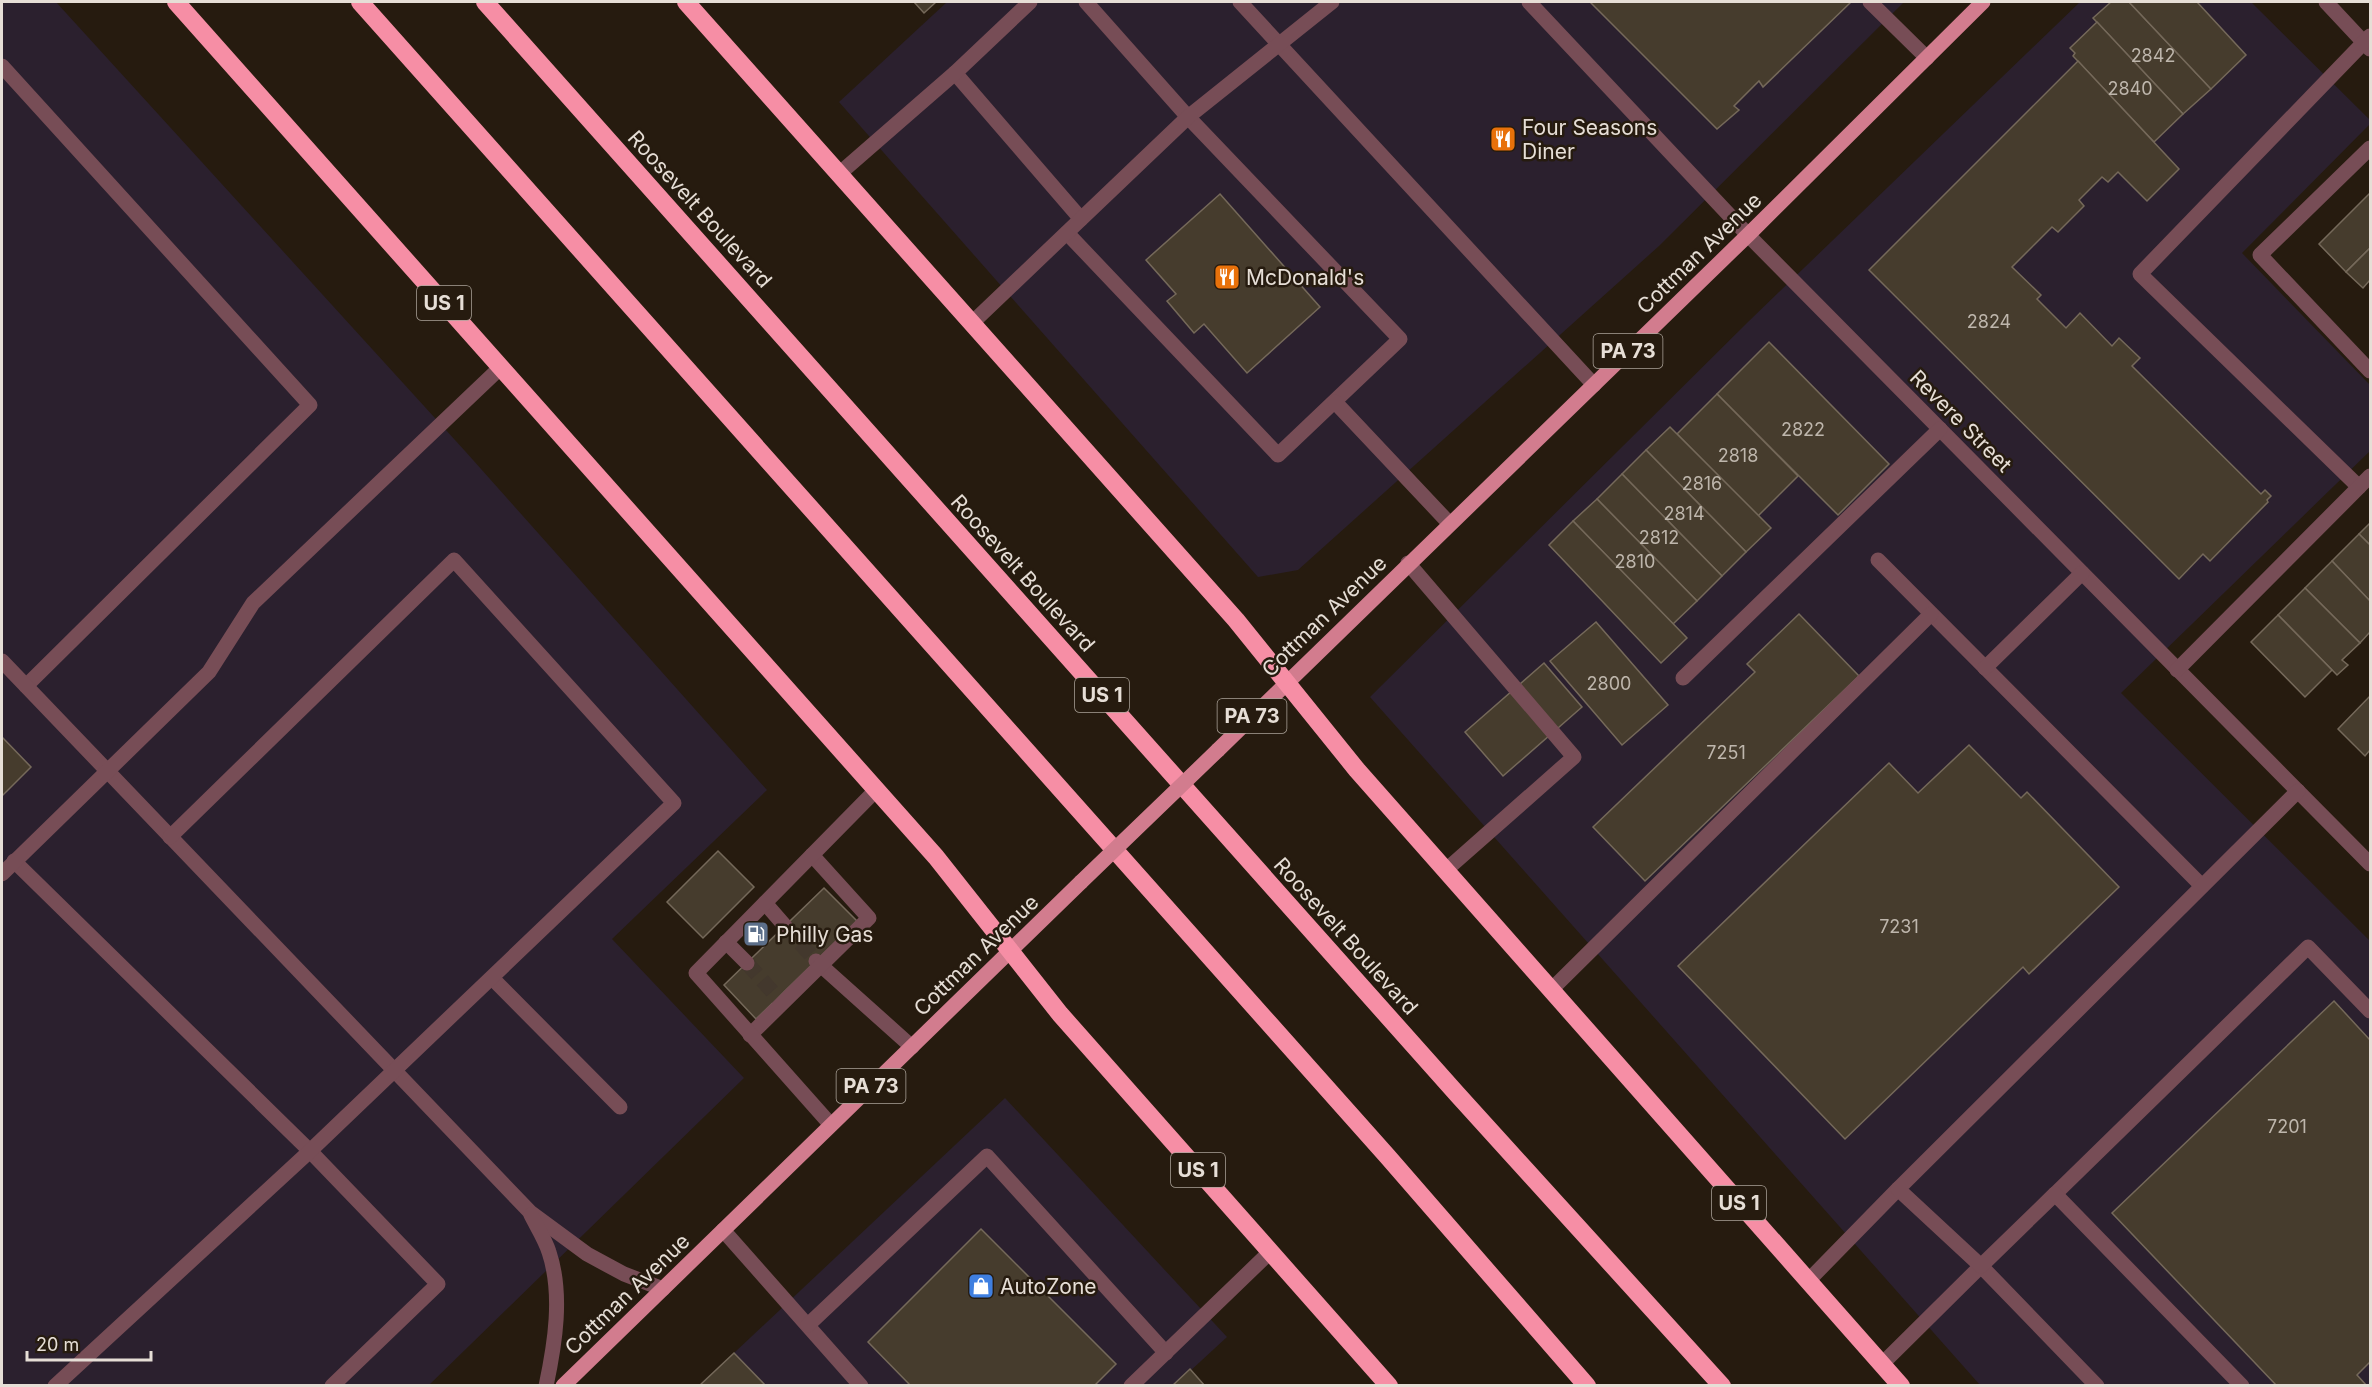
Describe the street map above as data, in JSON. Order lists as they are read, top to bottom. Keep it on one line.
{"streets":{"highway":["Roosevelt Boulevard","US 1"],"main road":["Cottman Avenue","PA 73"],"street":["Revere Street"]},"crossings":[["Cottman Avenue","US 1"],["Cottman Avenue","Revere Street"]],"places":{"restaurant":["Four Seasons Diner","McDonald's"],"fuel station":["Philly Gas"],"shop":["AutoZone"]},"house_numbers":["2842","2840","2824","2822","2818","2816","2814","2812","2810","2800","7251","7231","7201"],"scale_bar":"20 m"}
